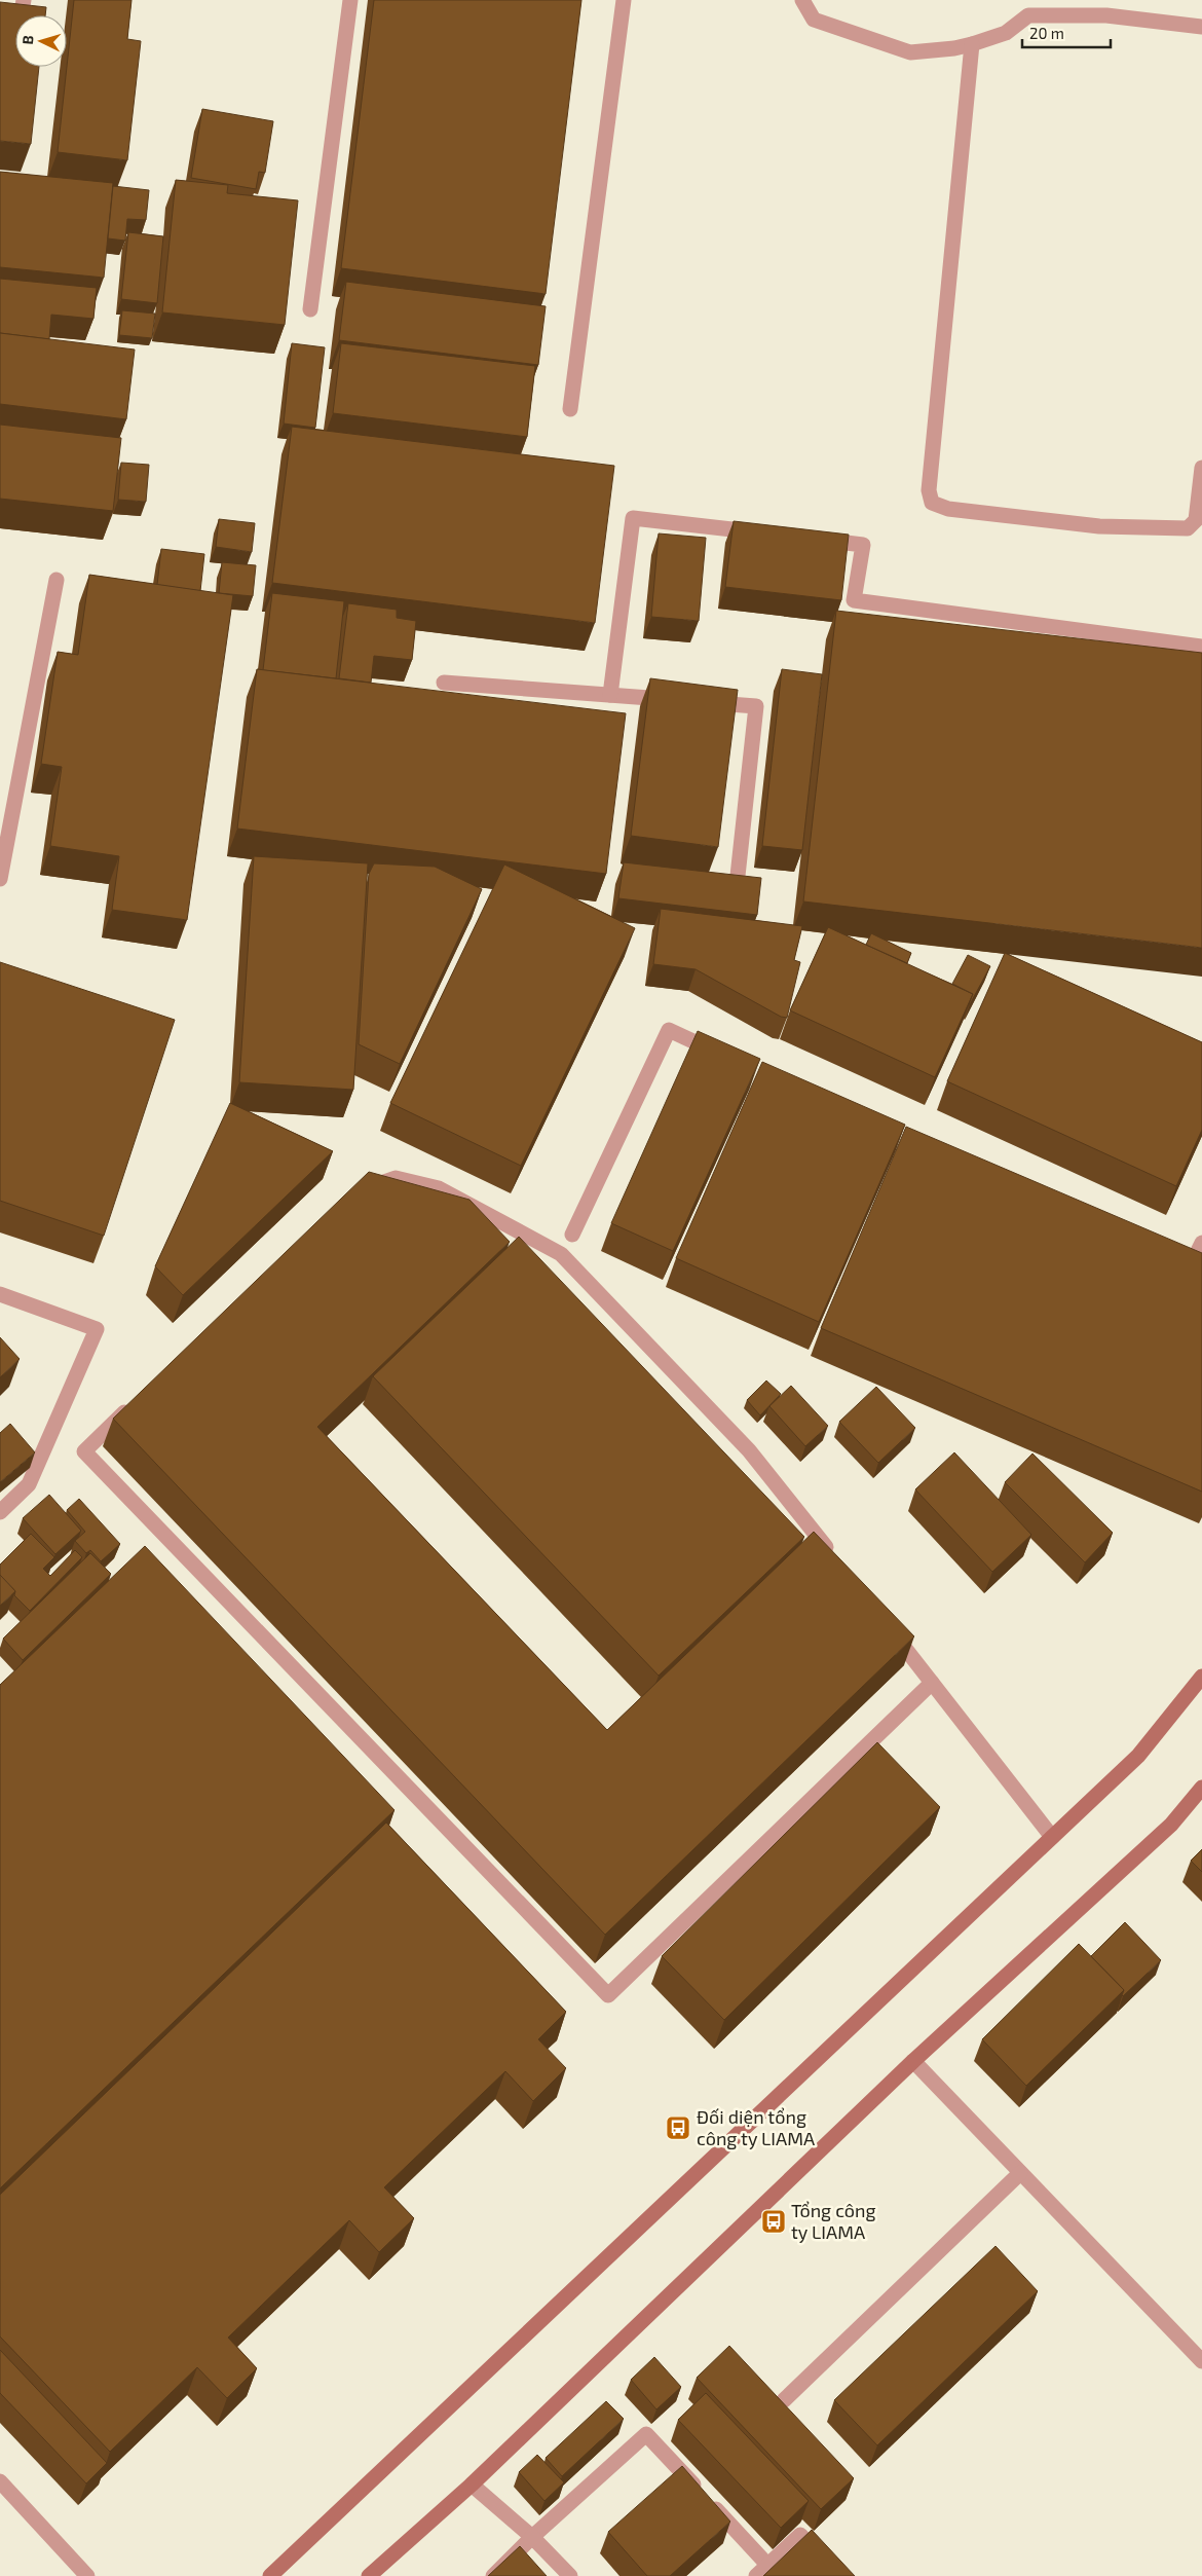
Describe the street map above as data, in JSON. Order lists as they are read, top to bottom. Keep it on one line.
{"places":{"bus stop":["Đối diện tổng công ty LIAMA","Tổng công ty LIAMA"]},"scale_bar":"20 m","north":"left"}
